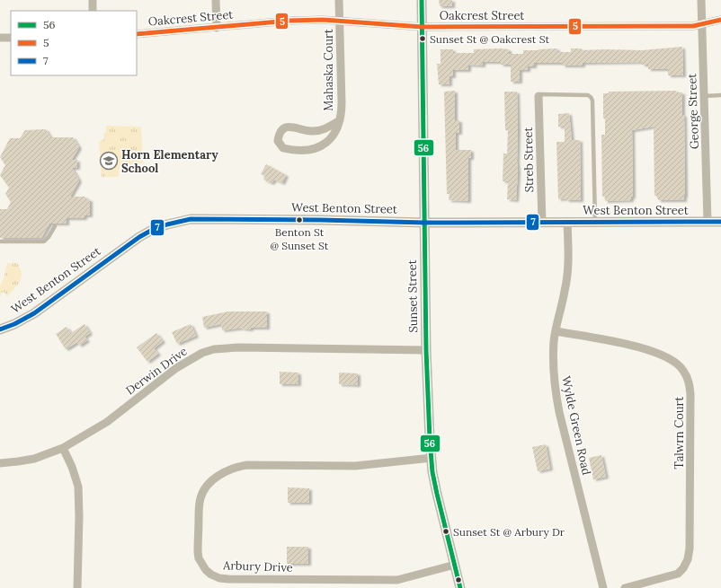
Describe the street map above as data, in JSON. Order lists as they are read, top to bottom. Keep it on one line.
{"streets":{"street":["Oakcrest Street","Mahaska Court","George Street","Streb Street","West Benton Street","Sunset Street","Derwin Drive","Wylde Green Road","Talwrn Court","Arbury Drive"]},"crossings":[["Oakcrest Street","Mahaska Court"],["Oakcrest Street","George Street"],["Oakcrest Street","Sunset Street"],["George Street","West Benton Street"],["Streb Street","West Benton Street"],["West Benton Street","Sunset Street"],["West Benton Street","Wylde Green Road"],["Sunset Street","Derwin Drive"],["Sunset Street","Arbury Drive"],["Wylde Green Road","Talwrn Court"]],"places":{"other":["Sunset St @ Oakcrest St","Benton St @ Sunset St","Sunset St @ Arbury Dr"],"school or university":["Horn Elementary School"]},"lines":["transit line 56","transit line 5","transit line 7"],"legend":["56","5","7"]}
